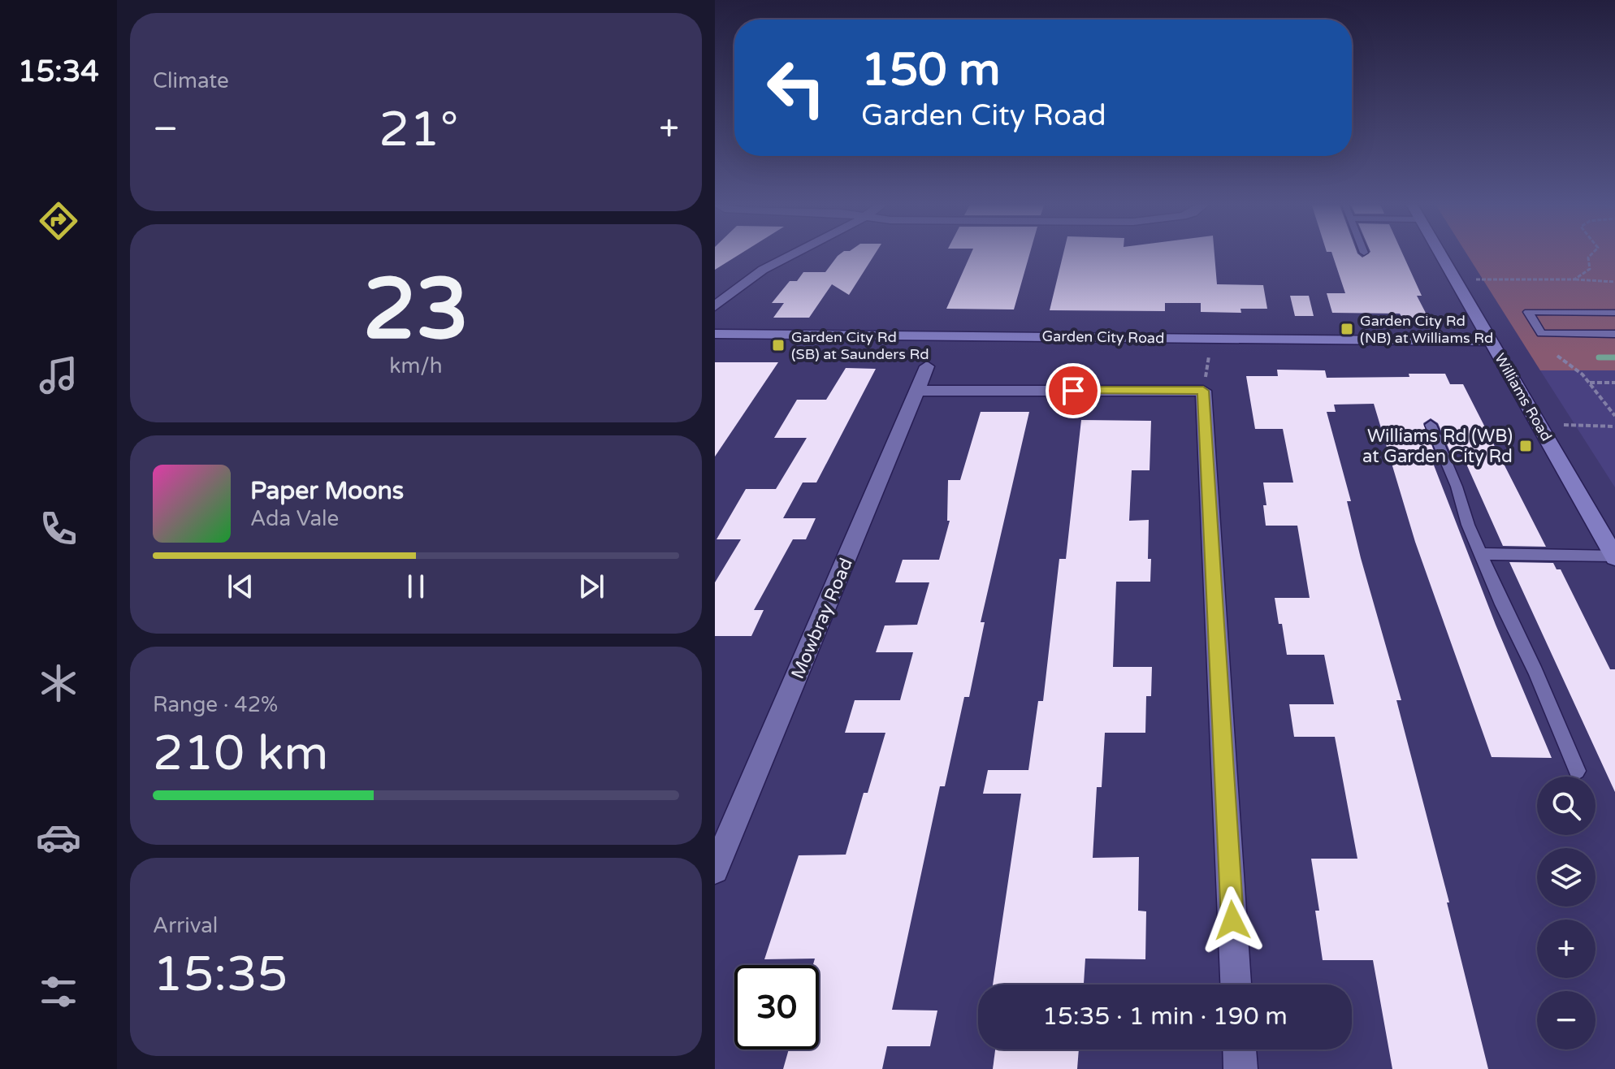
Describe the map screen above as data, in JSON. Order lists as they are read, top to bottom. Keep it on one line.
{"streets":{"street":["Garden City Road","Williams Road","Mowbray Road"]},"crossings":[["Garden City Road","Williams Road"]],"places":{"transit":["Garden City Rd (NB) at Williams Rd","Garden City Rd (SB) at Saunders Rd","Williams Rd (WB) at Garden City Rd"]},"page":{"tabs":"15:34","tile":["Climate",["23","km/h"],["Range · 42%","210 km"],["Arrival","15:35"]],"turn":["150 m","Garden City Road"],"heat":["−","21°","+"],"song":["Paper Moons","Ada Vale"],"map_buttons":["+","−"],"limit":"30","trip":"15:35 · 1 min · 190 m"}}
